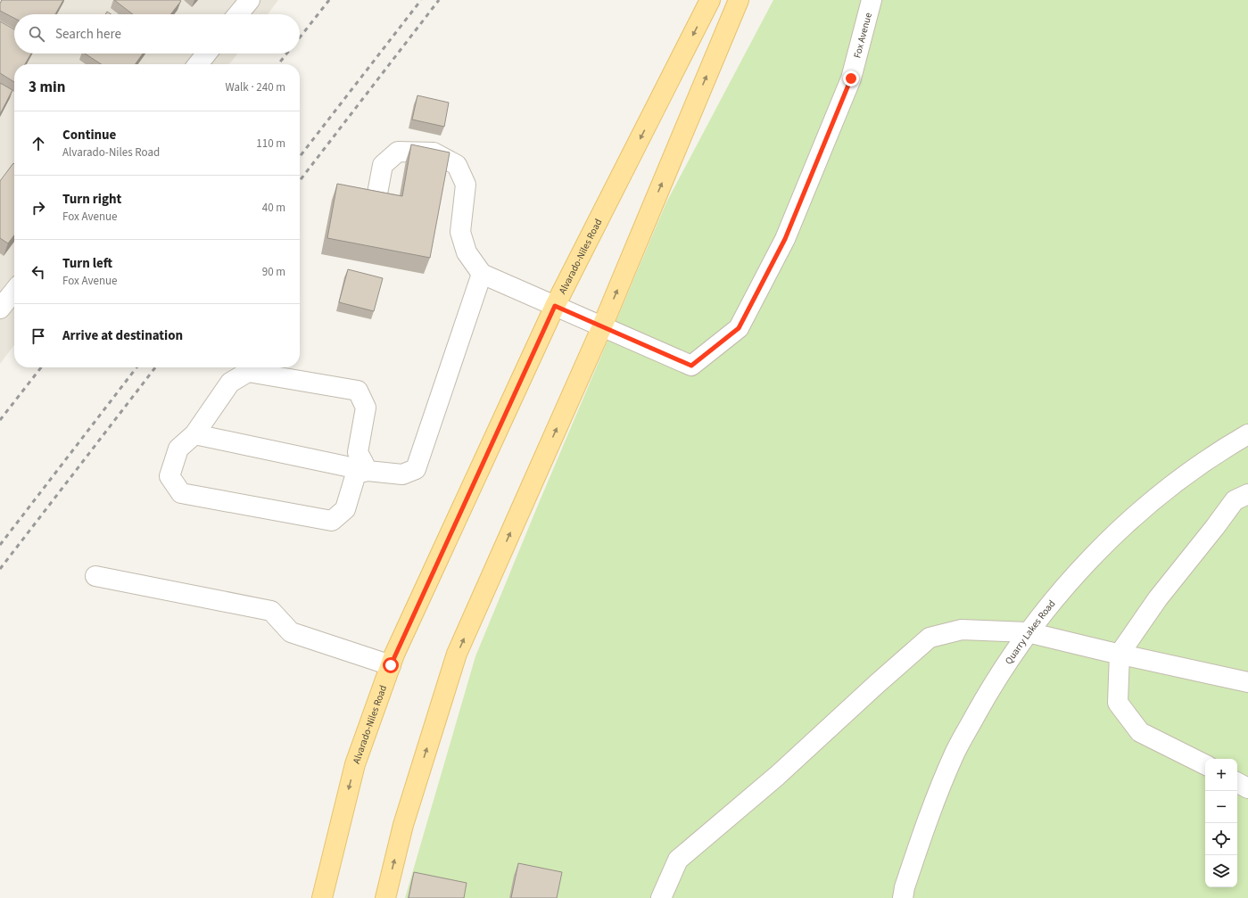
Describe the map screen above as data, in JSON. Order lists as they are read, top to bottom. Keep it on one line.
{"streets":{"main road":["Alvarado-Niles Road"],"street":["Fox Avenue","Quarry Lakes Road"]},"crossings":[["Fox Avenue","Alvarado-Niles Road"]],"page":{"search":"Search here","heading":["3 min","Walk · 240 m"],"list":[["Continue","Alvarado-Niles Road","110 m"],["Turn right","Fox Avenue","40 m"],["Turn left","Fox Avenue","90 m"],"Arrive at destination"],"map_buttons":["+","−"]}}
